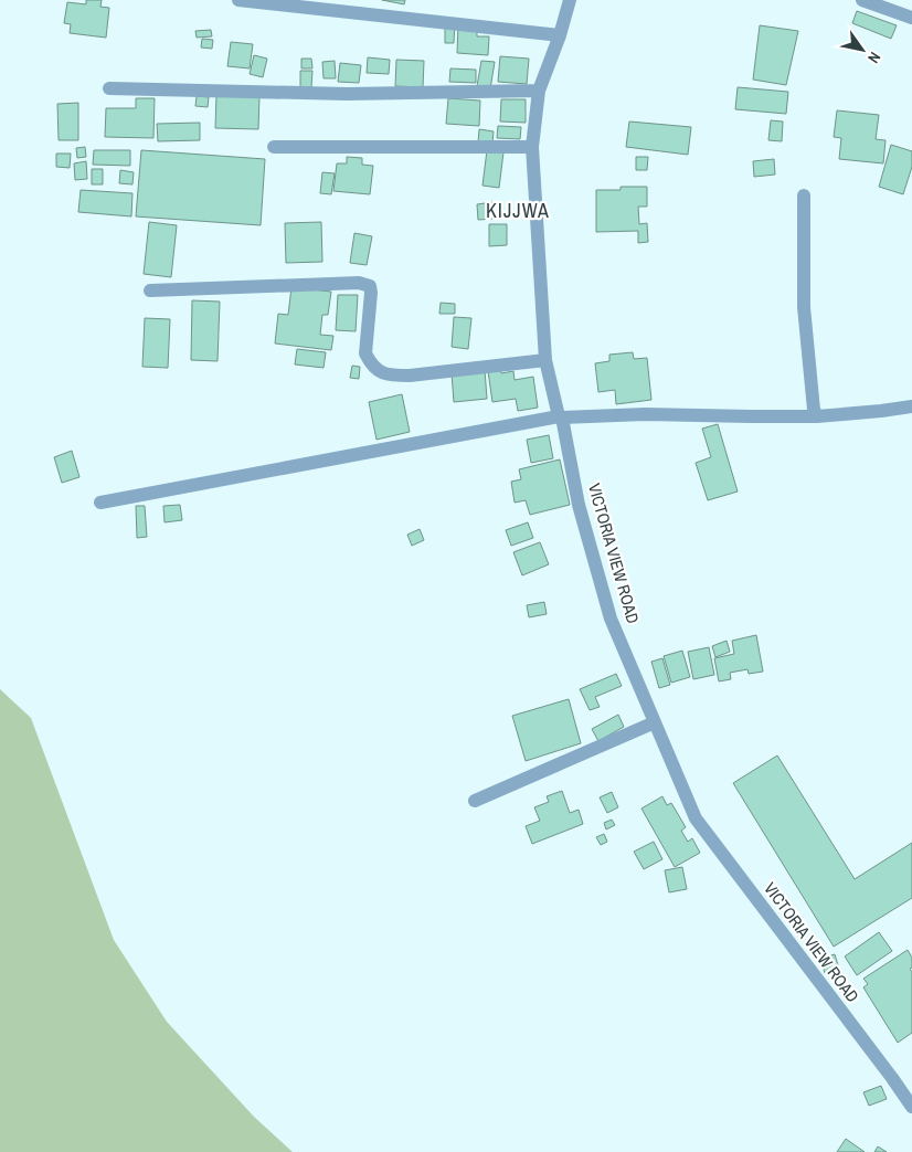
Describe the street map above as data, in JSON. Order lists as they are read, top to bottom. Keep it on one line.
{"streets":{"street":["VICTORIA VIEW ROAD"]},"districts":["KIJJWA"],"north":"bottom right"}
